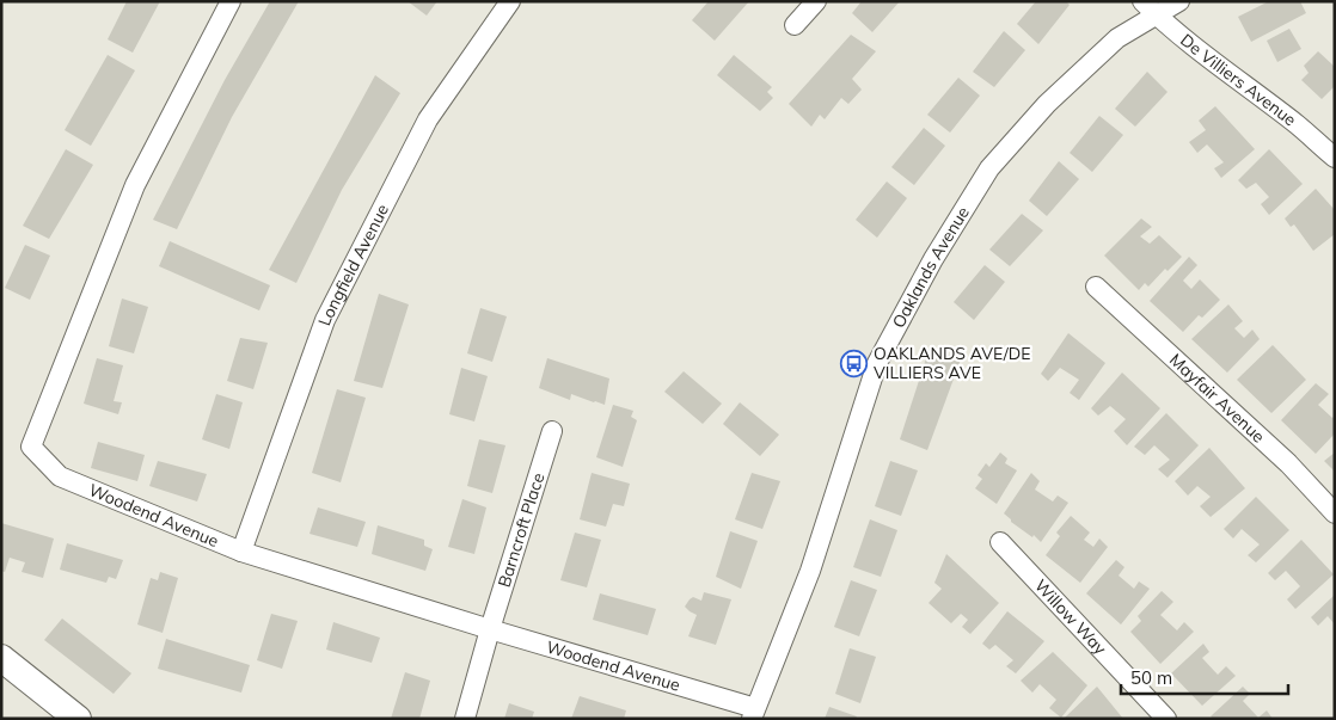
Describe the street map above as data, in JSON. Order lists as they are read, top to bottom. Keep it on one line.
{"streets":{"street":["De Villiers Avenue","Longfield Avenue","Oaklands Avenue","Mayfair Avenue","Woodend Avenue","Barncroft Place","Willow Way"]},"crossings":[["De Villiers Avenue","Oaklands Avenue"],["Longfield Avenue","Woodend Avenue"],["Oaklands Avenue","Woodend Avenue"],["Woodend Avenue","Barncroft Place"]],"places":{"bus stop":["OAKLANDS AVE/DE VILLIERS AVE"]},"scale_bar":"50 m"}
